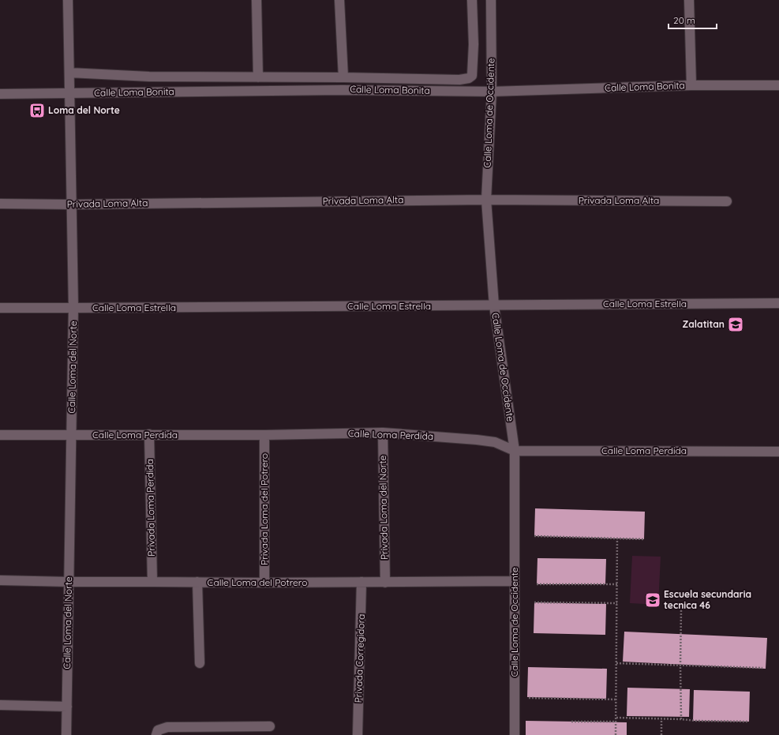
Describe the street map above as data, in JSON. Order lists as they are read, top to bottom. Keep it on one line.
{"streets":{"street":["Calle Loma Bonita","Calle Loma de Occidente","Privada Loma Alta","Calle Loma Estrella","Calle Loma del Norte","Calle Loma Perdida","Privada Loma Perdida","Privada Loma del Norte","Privada Loma del Potrero","Calle Loma del Potrero","Privada Corregidora"]},"crossings":[["Calle Loma Bonita","Calle Loma de Occidente"],["Calle Loma Bonita","Calle Loma del Norte"],["Calle Loma de Occidente","Privada Loma Alta"],["Calle Loma de Occidente","Calle Loma Estrella"],["Calle Loma de Occidente","Calle Loma Perdida"],["Calle Loma de Occidente","Calle Loma del Potrero"],["Privada Loma Alta","Calle Loma del Norte"],["Calle Loma Estrella","Calle Loma del Norte"],["Calle Loma del Norte","Calle Loma Perdida"],["Calle Loma del Norte","Calle Loma del Potrero"],["Calle Loma Perdida","Privada Loma Perdida"],["Calle Loma Perdida","Privada Loma del Norte"],["Calle Loma Perdida","Privada Loma del Potrero"],["Privada Loma Perdida","Calle Loma del Potrero"],["Privada Loma del Norte","Calle Loma del Potrero"],["Privada Loma del Potrero","Calle Loma del Potrero"],["Calle Loma del Potrero","Privada Corregidora"]],"places":{"bus stop":["Loma del Norte"],"school or university":["Zalatitan","Escuela secundaria tecnica 46"]},"scale_bar":"20 m"}
